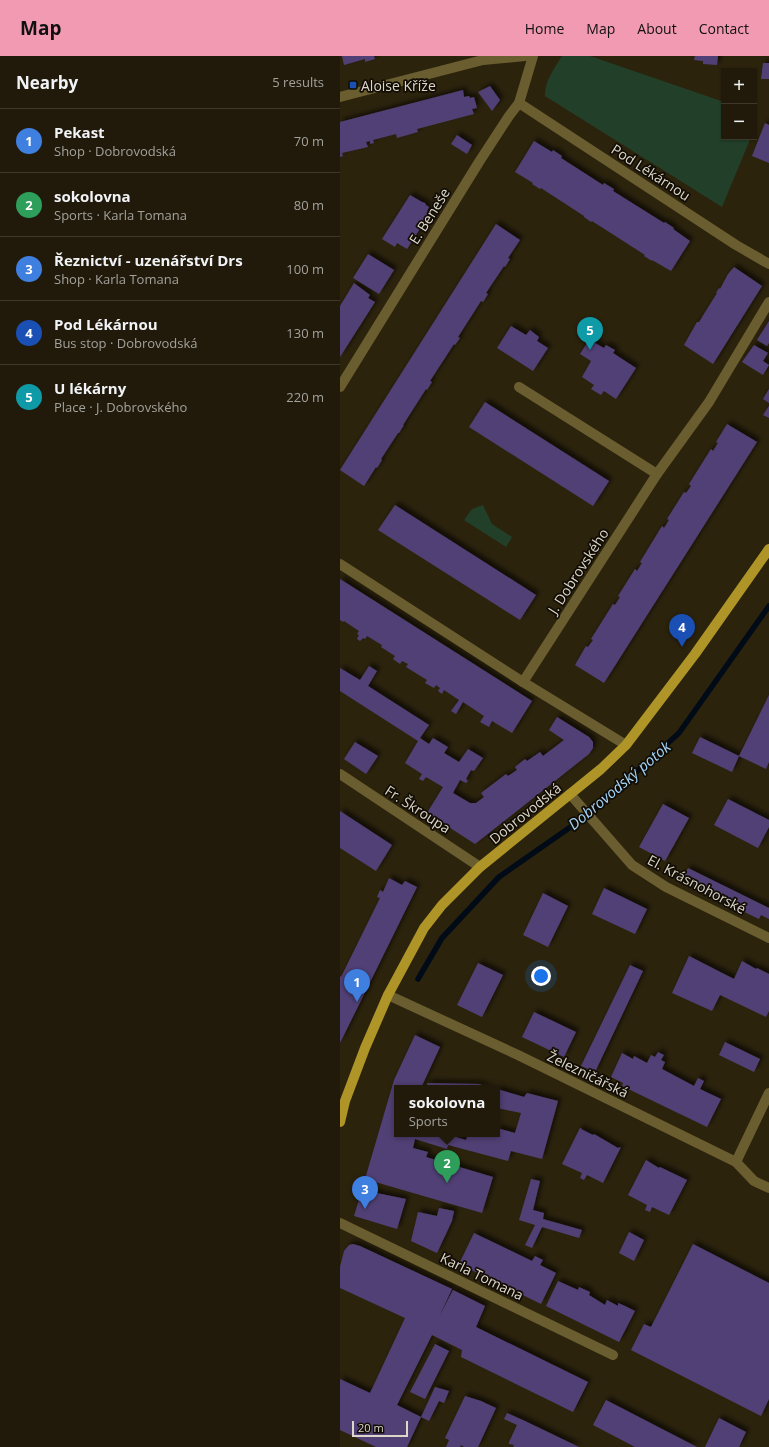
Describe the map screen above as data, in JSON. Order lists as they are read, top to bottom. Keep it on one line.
{"streets":{"main road":["Dobrovodská"],"street":["Pod Lékárnou","E. Beneše","J. Dobrovského","Fr. Škroupa","El. Krásnohorské","Železničářská","Karla Tomana"]},"crossings":[["Pod Lékárnou","E. Beneše"],["Fr. Škroupa","Dobrovodská"],["Dobrovodská","El. Krásnohorské"],["Dobrovodská","Železničářská"]],"water":["Dobrovodský potok"],"places":{"transit":["Aloise Kříže"]},"scale_bar":"20 m","page":{"header":"Map","nav":["Home","Map","About","Contact"],"heading":["Nearby","5 results"],"map_buttons":["+","−"],"list":[{"mark":"1","name":"Pekast","note":"Shop · Dobrovodská","value":"70 m"},{"mark":"2","name":"sokolovna","note":"Sports · Karla Tomana","value":"80 m"},{"mark":"3","name":"Řeznictví - uzenářství Drs","note":"Shop · Karla Tomana","value":"100 m"},{"mark":"4","name":"Pod Lékárnou","note":"Bus stop · Dobrovodská","value":"130 m"},{"mark":"5","name":"U lékárny","note":"Place · J. Dobrovského","value":"220 m"}],"pins":["5","4","1","2","3"],"popup":["sokolovna","Sports"],"scale":"20 m"}}
